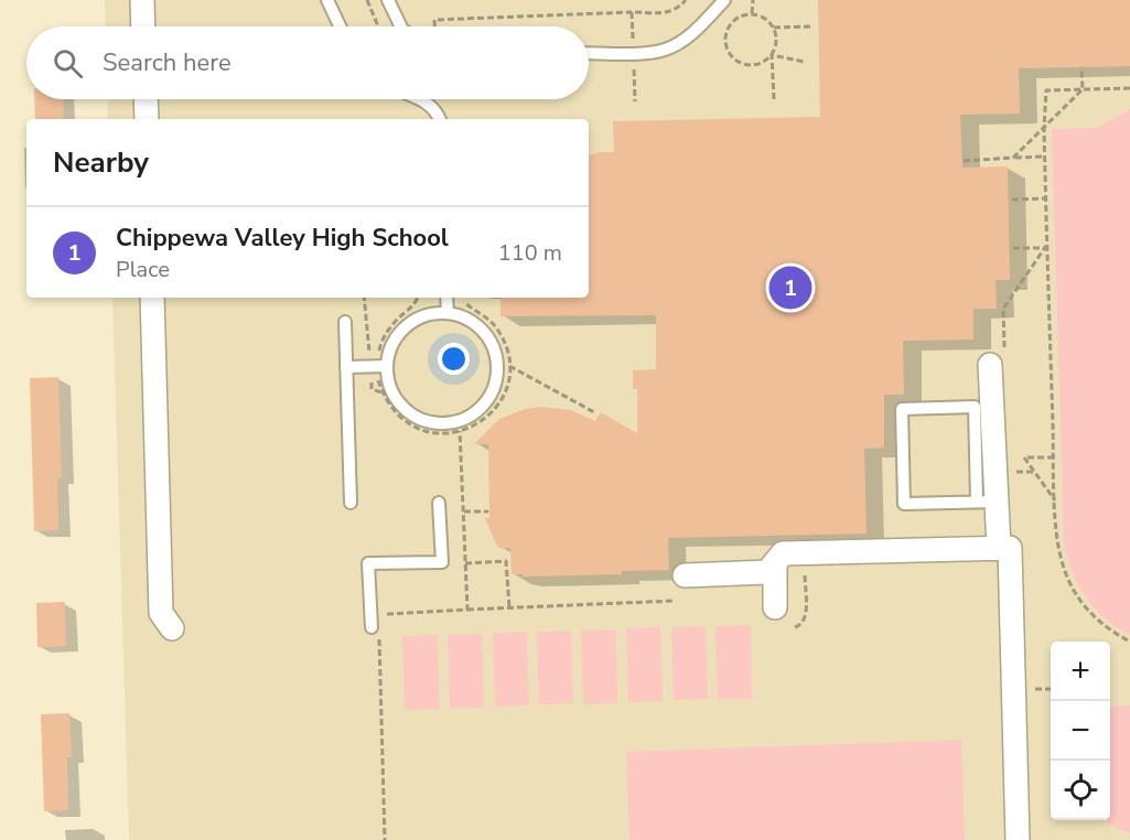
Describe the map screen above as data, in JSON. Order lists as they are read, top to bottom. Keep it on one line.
{"page":{"search":"Search here","heading":"Nearby","list":[{"mark":"1","name":"Chippewa Valley High School","note":"Place","value":"110 m"}],"pins":"1","map_buttons":["+","−"]}}
